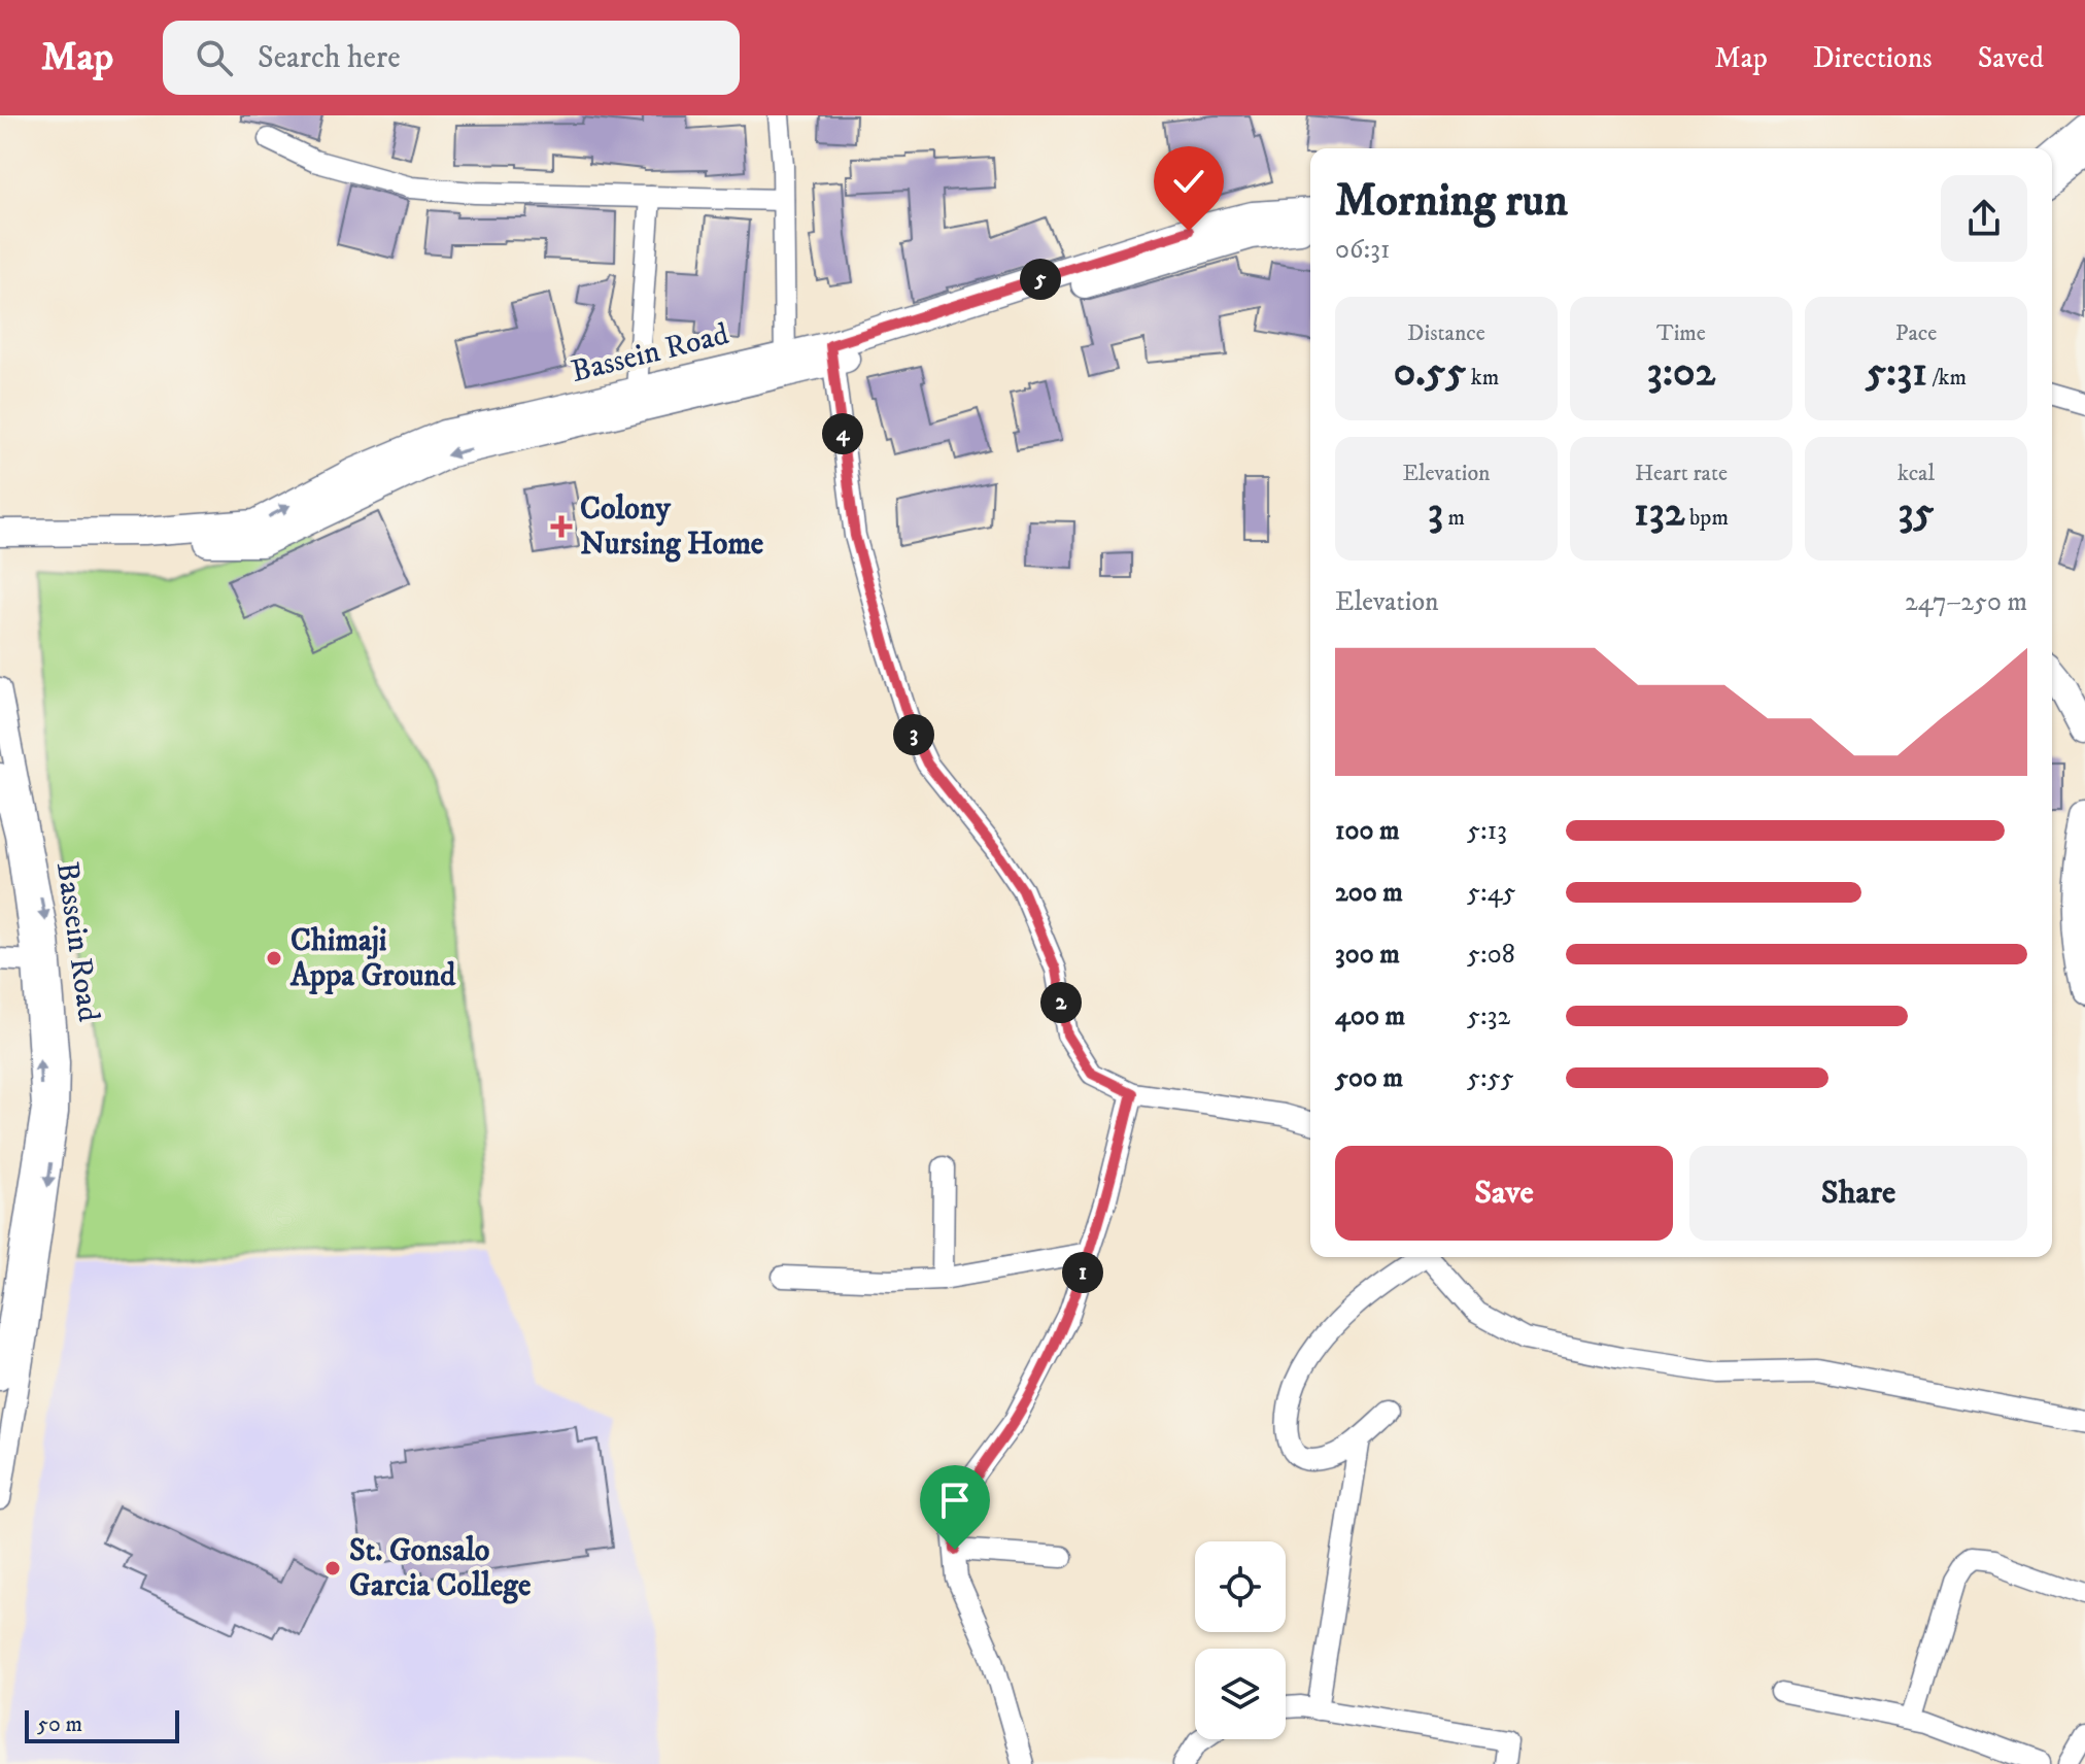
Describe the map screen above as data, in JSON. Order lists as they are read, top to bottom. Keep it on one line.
{"streets":{"main road":["Bassein Road"]},"places":{"health":["Colony Nursing Home"],"other":["Chimaji Appa Ground","St. Gonsalo Garcia College"]},"scale_bar":"50 m","page":{"header":"Map","search":"Search here","nav":["Map","Directions","Saved"],"heading":["Morning run","06:31"],"pins":["5","4","3","2","1"],"stats":[["Distance","0.55 km"],["Time","3:02"],["Pace","5:31 /km"],["Elevation","3 m"],["Heart rate","132 bpm"],["kcal","35"]],"chart":["Elevation","247–250 m"],"list":[{"name":"100 m","note":"5:13"},{"name":"200 m","note":"5:45"},{"name":"300 m","note":"5:08"},{"name":"400 m","note":"5:32"},{"name":"500 m","note":"5:55"}],"buttons":["Save","Share"],"scale":"50 m"}}
